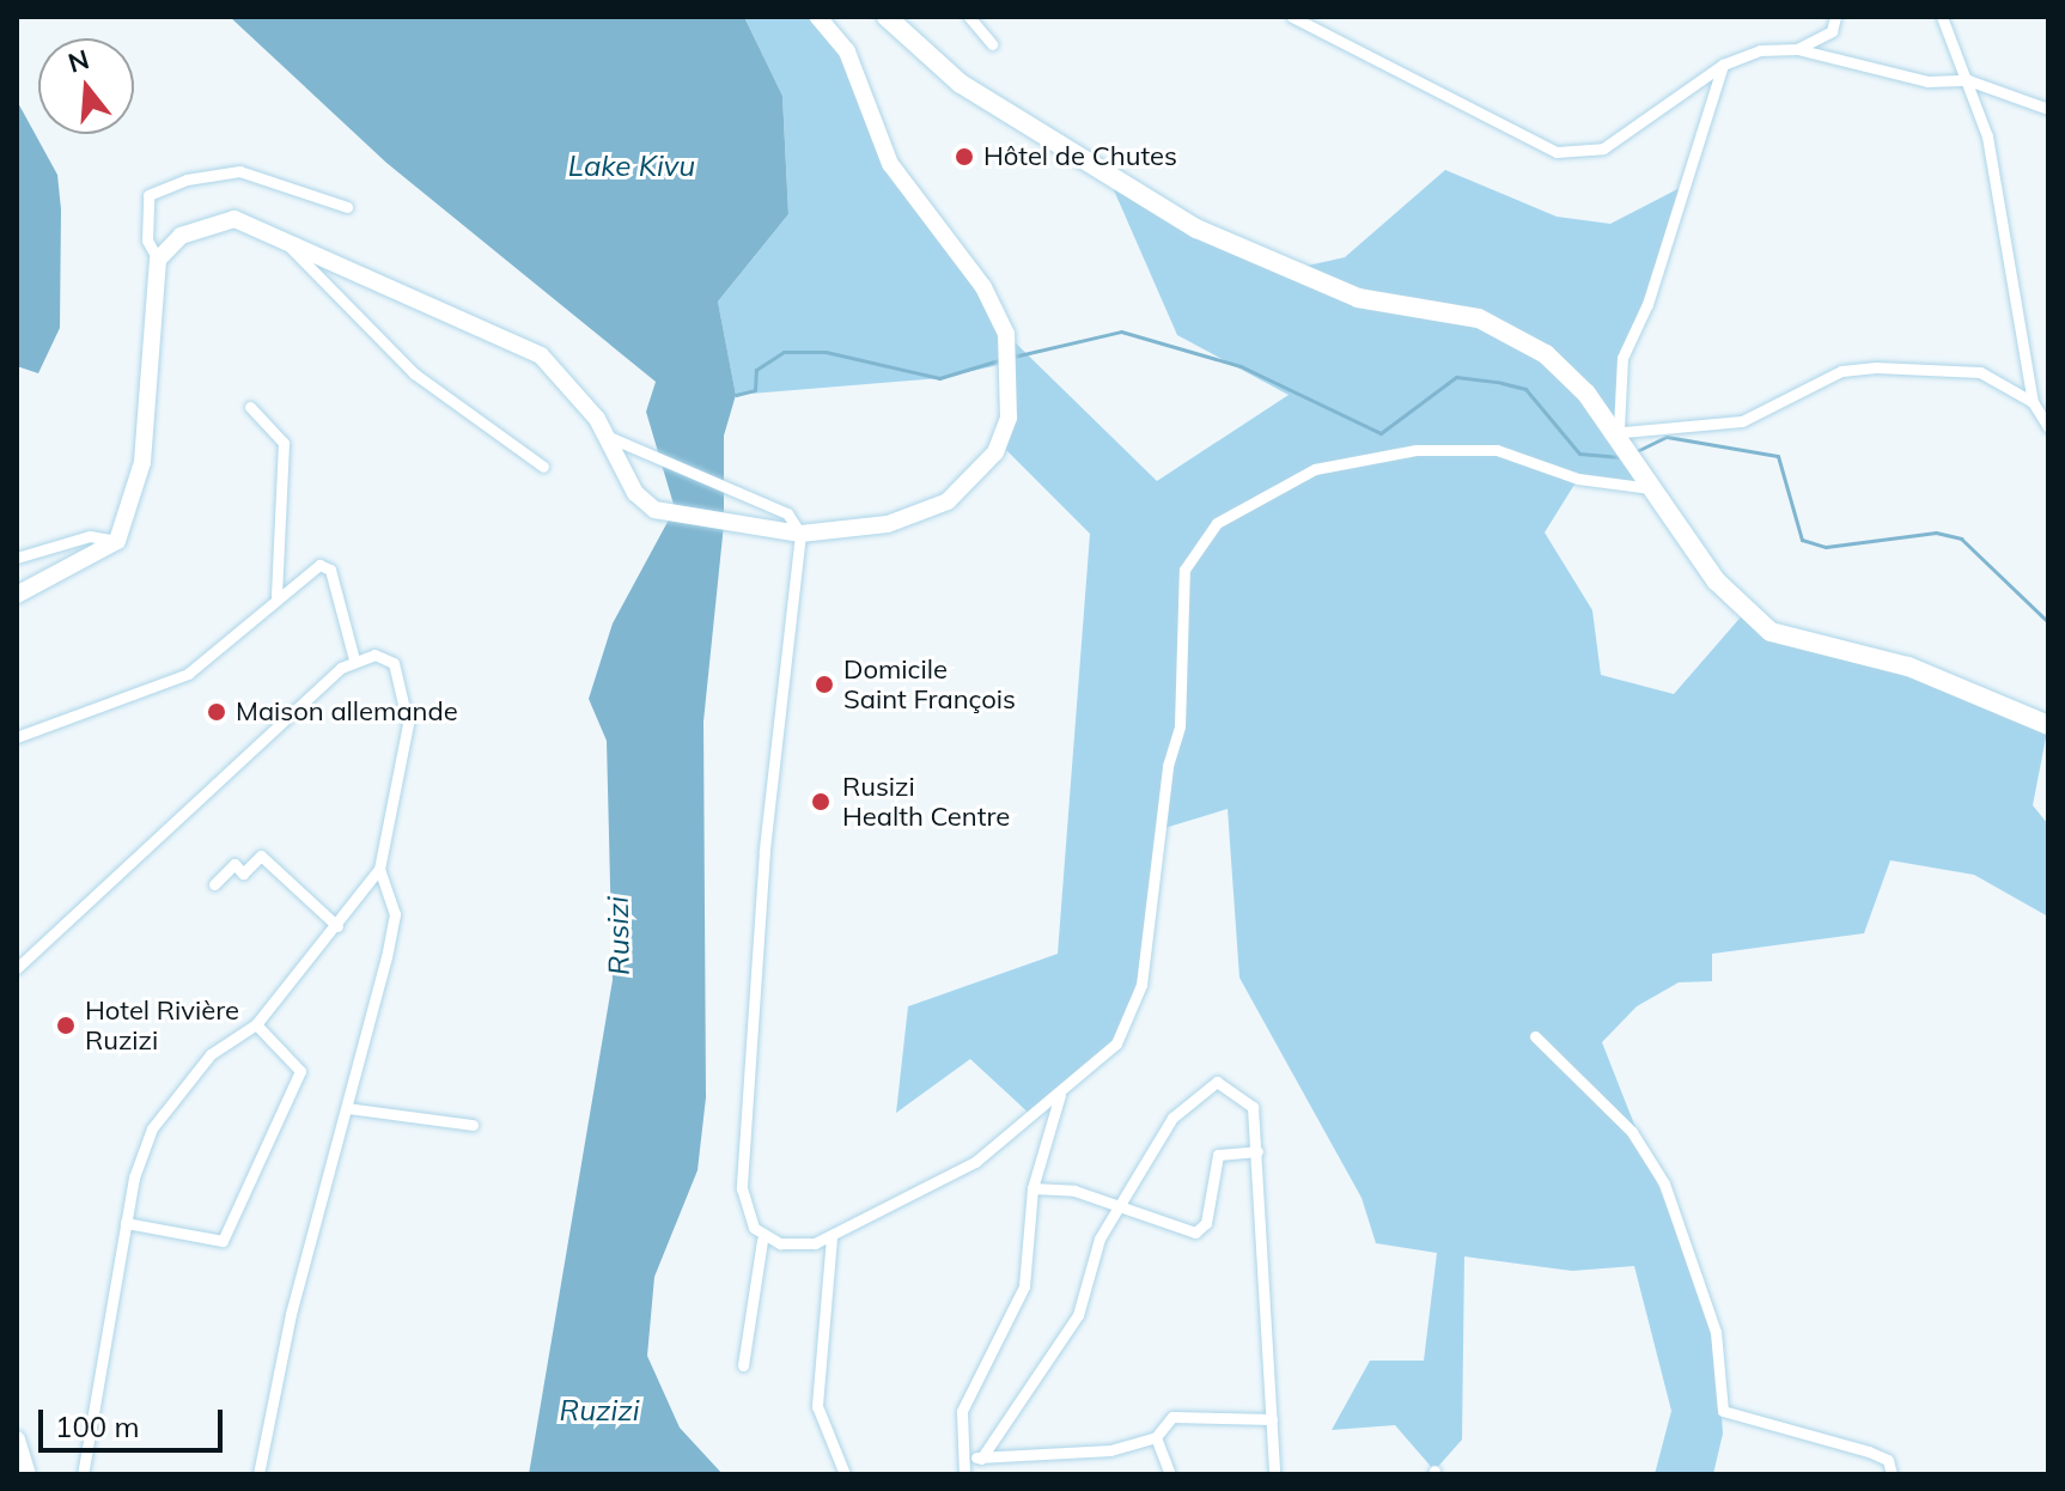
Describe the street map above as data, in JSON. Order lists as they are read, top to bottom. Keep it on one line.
{"water":["Lake Kivu","Rusizi","Ruzizi"],"places":["Hôtel de Chutes","Domicile Saint François","Maison allemande","Rusizi Health Centre","Hotel Rivière Ruzizi"],"scale_bar":"100 m","north":"top"}
